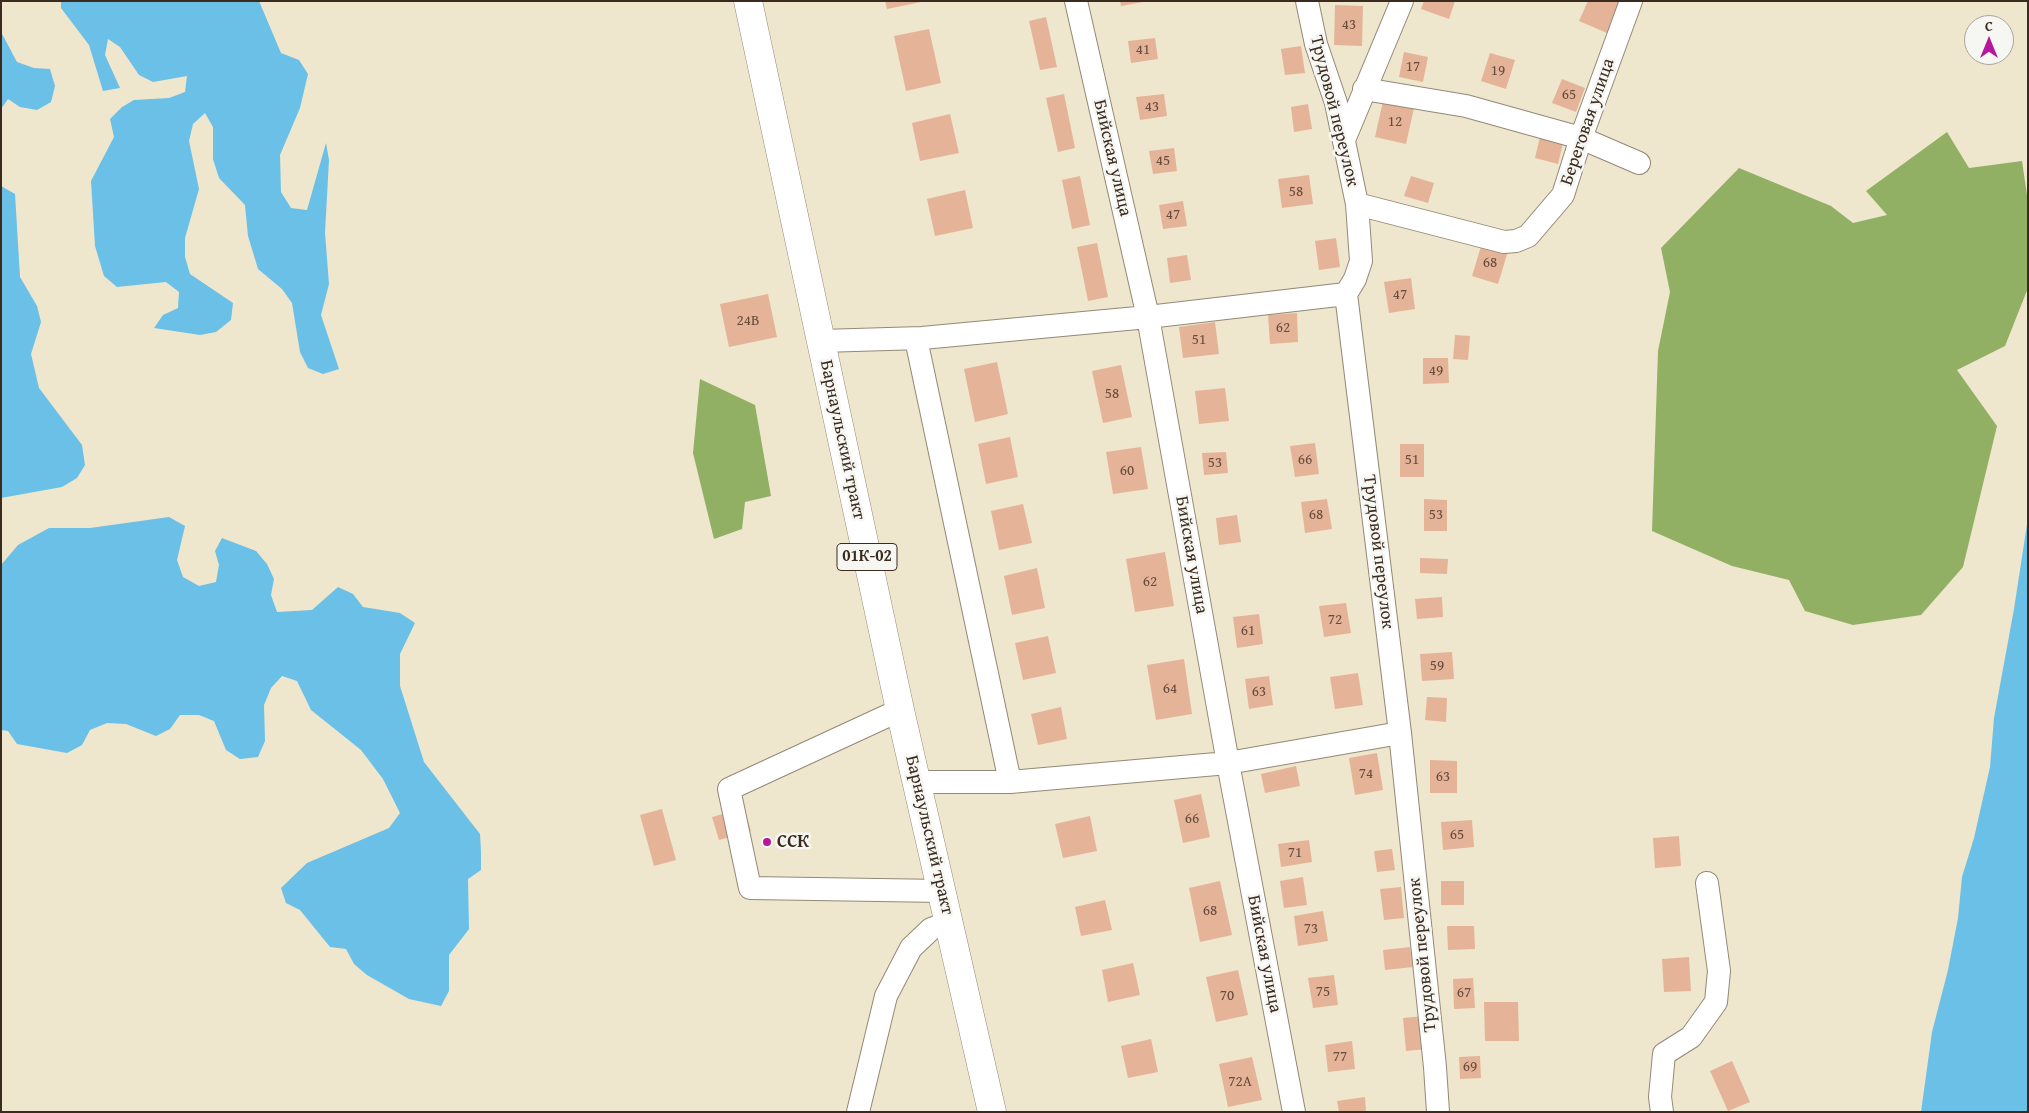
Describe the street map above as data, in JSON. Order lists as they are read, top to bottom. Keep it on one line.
{"streets":{"main road":["Барнаульский тракт","01К-02"],"street":["Трудовой переулок","Береговая улица","Бийская улица"]},"crossings":[["Трудовой переулок","Береговая улица"]],"places":["ССК"],"house_numbers":["43","41","17","19","65","43","12","45","58","47","68","47","24В","62","51","49","58","66","51","53","60","68","53","62","72","61","59","64","63","74","63","66","65","71","68","73","75","67","70","77","69","72А"],"north":"top"}
